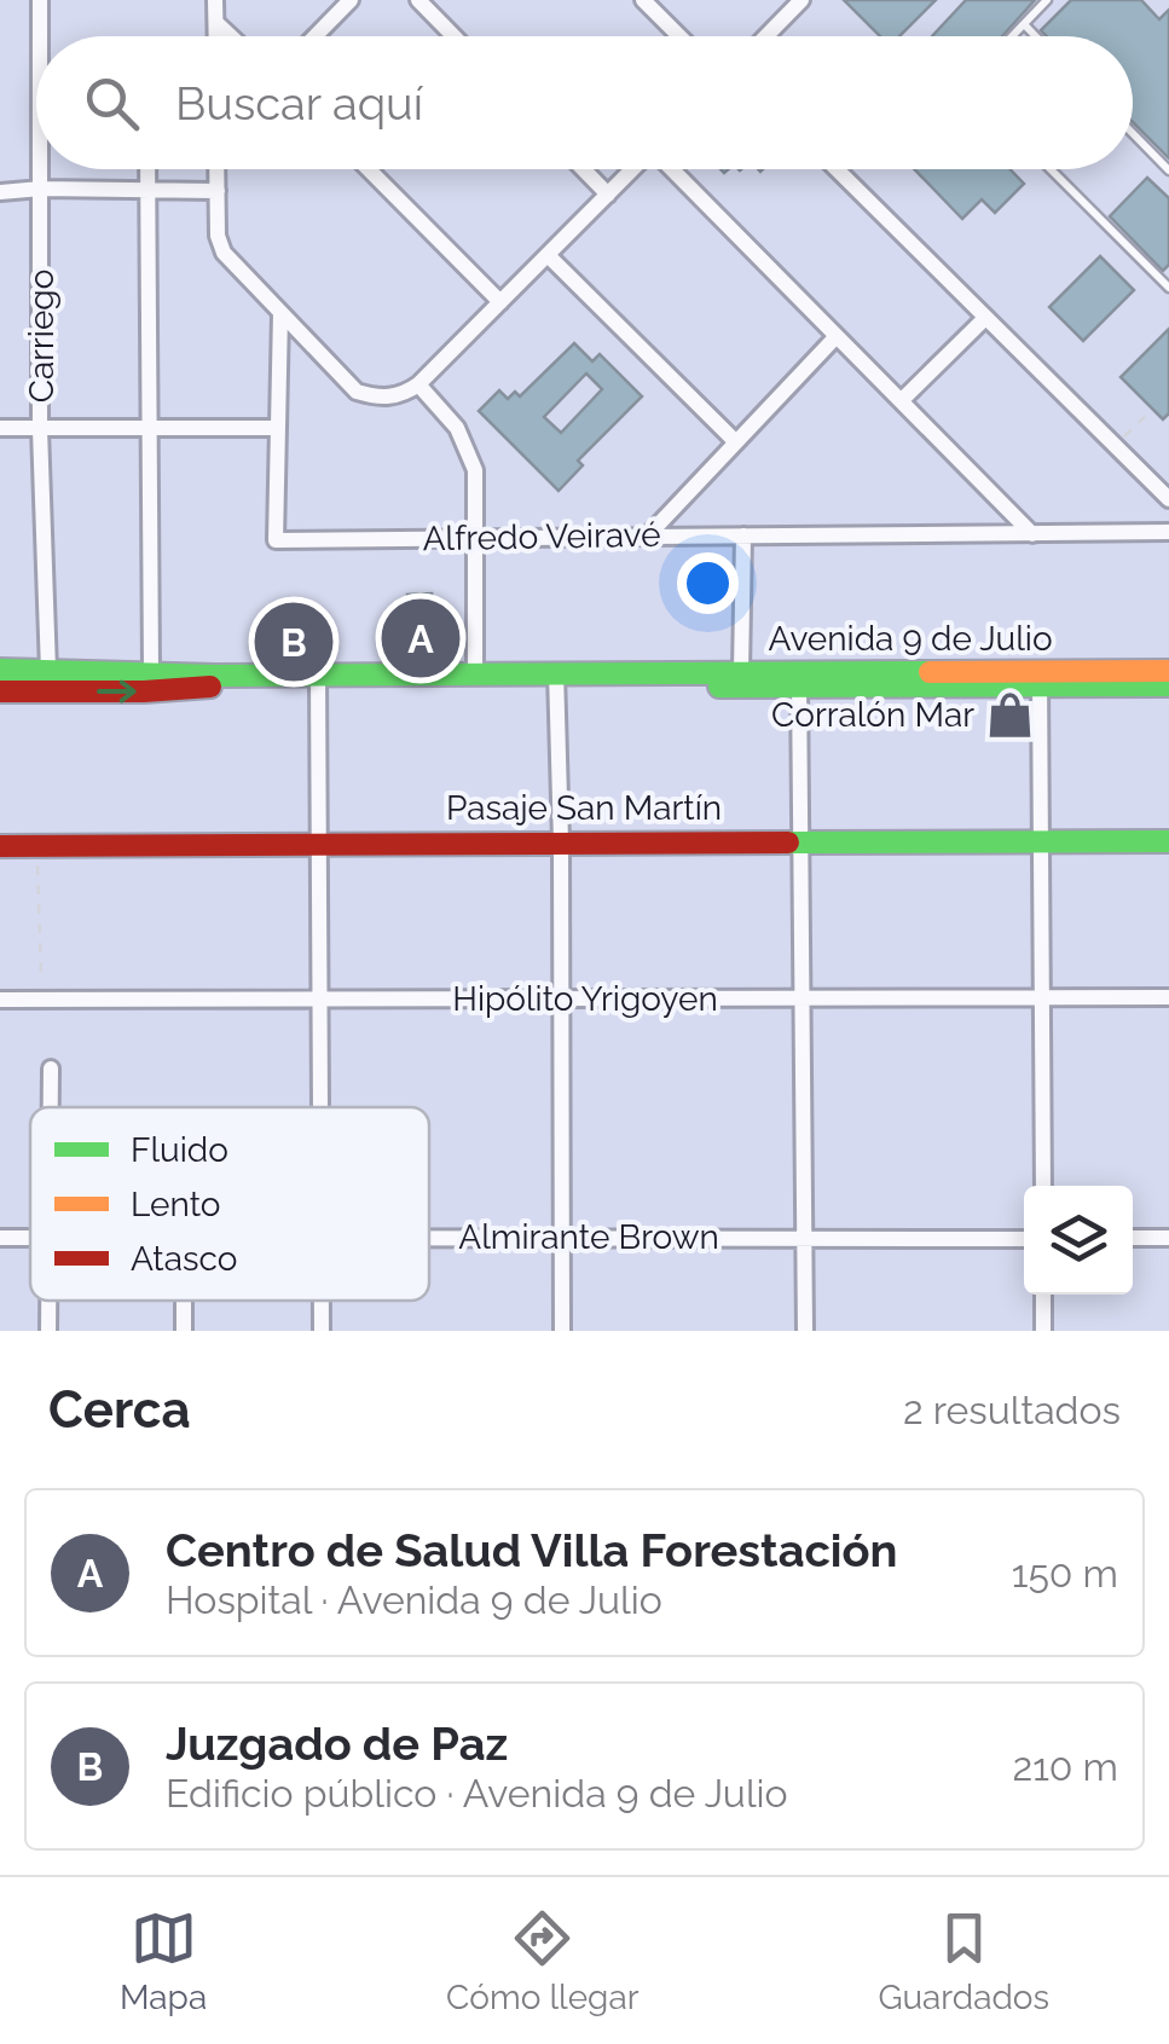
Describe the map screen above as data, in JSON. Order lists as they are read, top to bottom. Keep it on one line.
{"streets":{"main road":["Avenida 9 de Julio","Pasaje San Martín"],"street":["Carriego","Alfredo Veiravé","Hipólito Yrigoyen","Almirante Brown"]},"crossings":[["Carriego","Avenida 9 de Julio"]],"places":{"shop":["Corralón Mar"]},"legend":["Fluido","Lento","Atasco"],"page":{"search":"Buscar aquí","pins":["A","B"],"heading":["Cerca","2 resultados"],"list":[{"mark":"A","name":"Centro de Salud Villa Forestación","note":"Hospital · Avenida 9 de Julio","value":"150 m"},{"mark":"B","name":"Juzgado de Paz","note":"Edificio público · Avenida 9 de Julio","value":"210 m"}],"nav":["Mapa","Cómo llegar","Guardados"]}}
